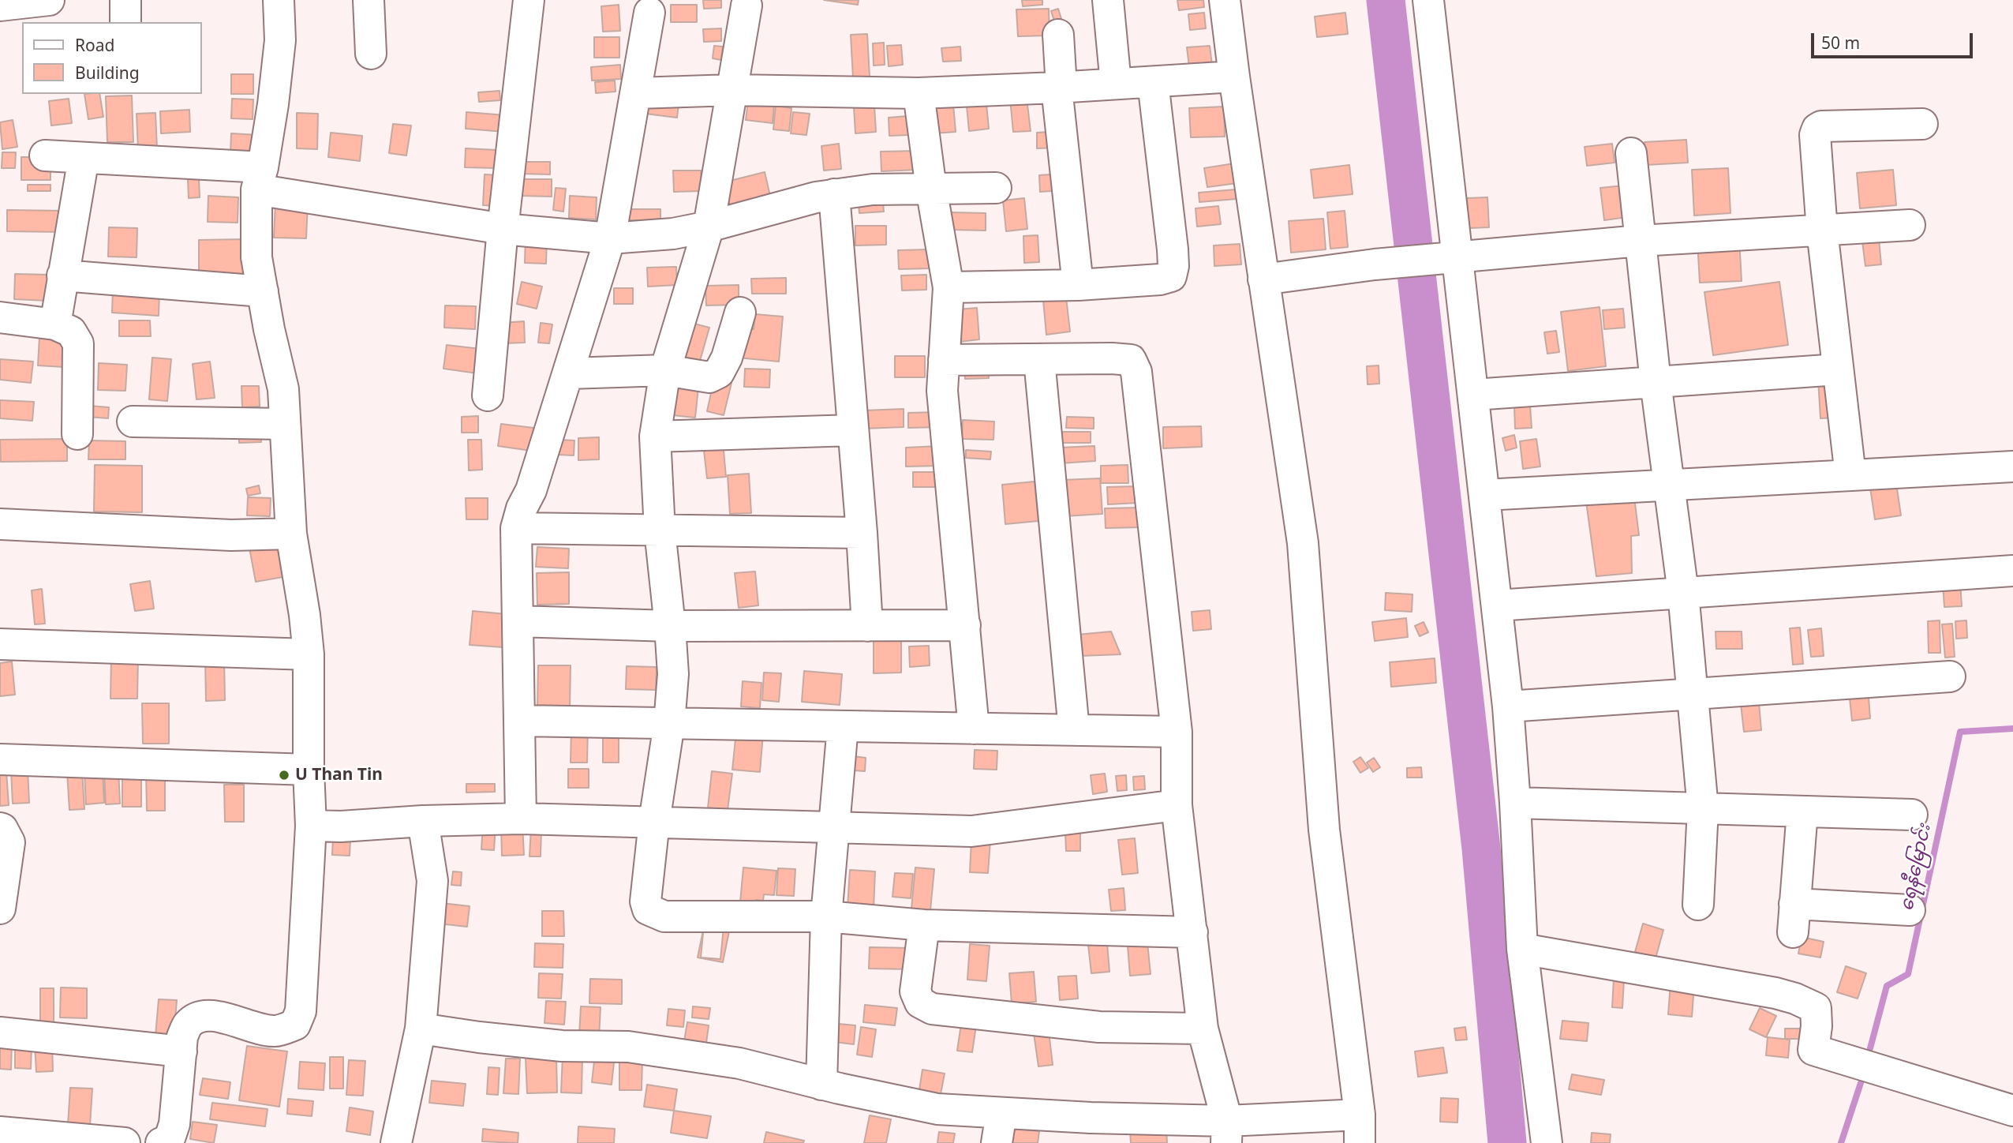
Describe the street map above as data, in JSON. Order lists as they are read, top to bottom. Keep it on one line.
{"water":["ရေနီမြောင်း"],"places":["U Than Tin"],"legend":["Road","Building"],"scale_bar":"50 m"}
